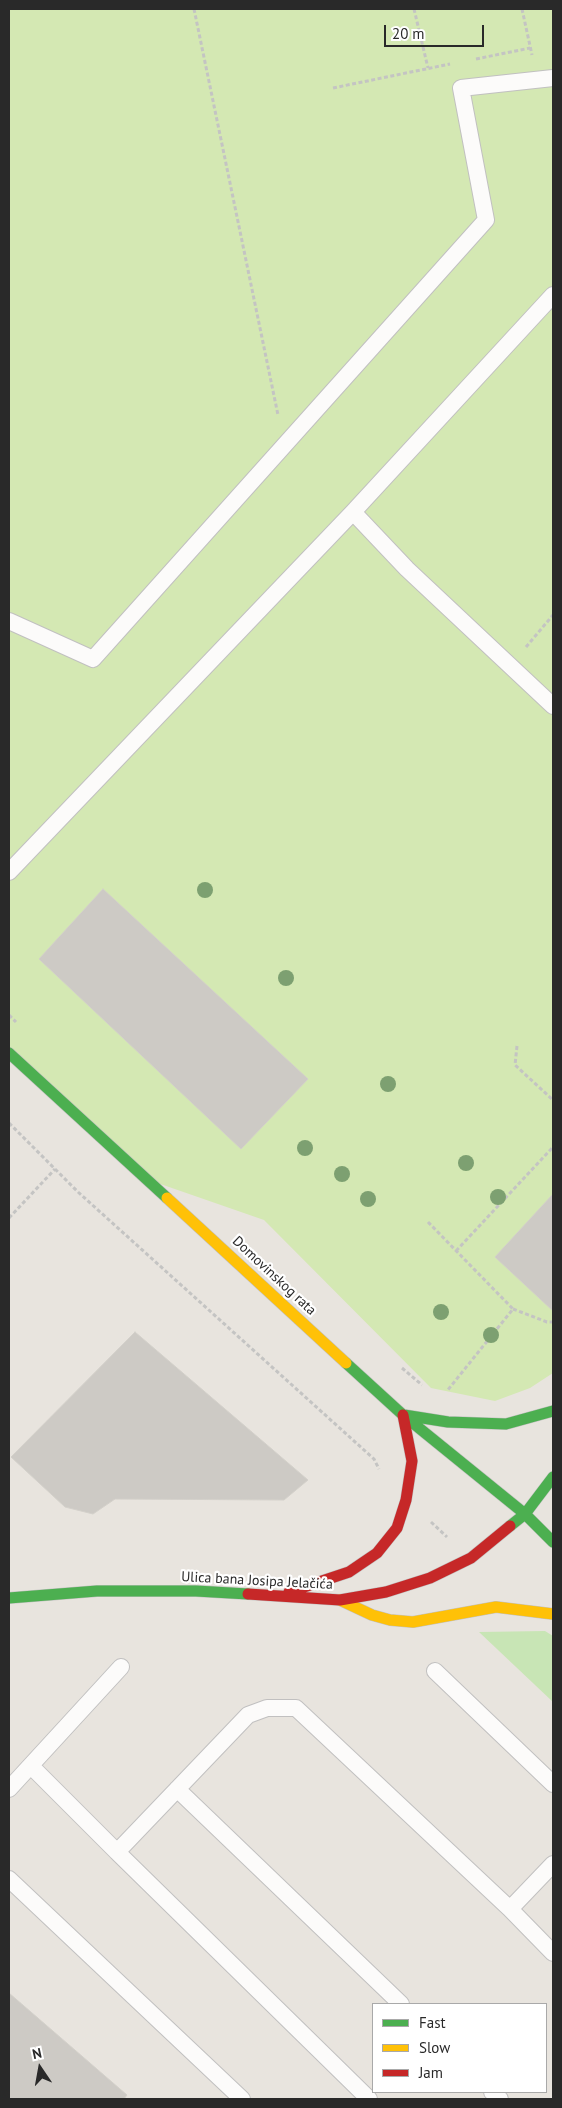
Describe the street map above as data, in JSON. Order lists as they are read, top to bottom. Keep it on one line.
{"streets":{"main road":["Domovinskog rata","Ulica bana Josipa Jelačića"]},"crossings":[["Domovinskog rata","Ulica bana Josipa Jelačića"]],"legend":["Fast","Slow","Jam"],"scale_bar":"20 m","north":"top"}
